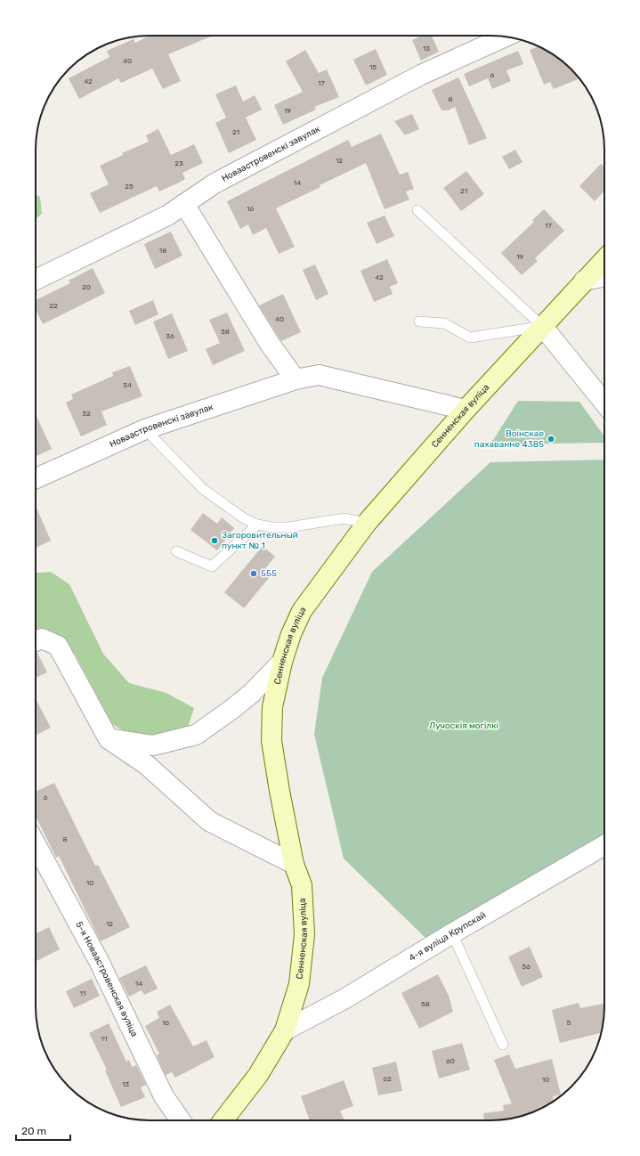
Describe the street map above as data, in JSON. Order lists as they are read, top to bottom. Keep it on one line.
{"streets":{"street":["Новаастровенскі завулак","Сенненская вуліца","4-я вуліца Крупскай","5-я Новаастровенская вуліца"]},"crossings":[["Новаастровенскі завулак","Сенненская вуліца"],["Сенненская вуліца","4-я вуліца Крупскай"]],"parks":["Лучоскія могілкі"],"places":["Воінскае пахаванне 4385","Загоровительный пункт № 1","555"],"house_numbers":["13","40","15","6","42","17","8","19","21","12","23","14","25","21","16","17","18","19","42","20","22","40","38","36","34","32","6","8","10","12","56","14","11","58","16","5","11","60","62","10","13"],"scale_bar":"20 m"}
